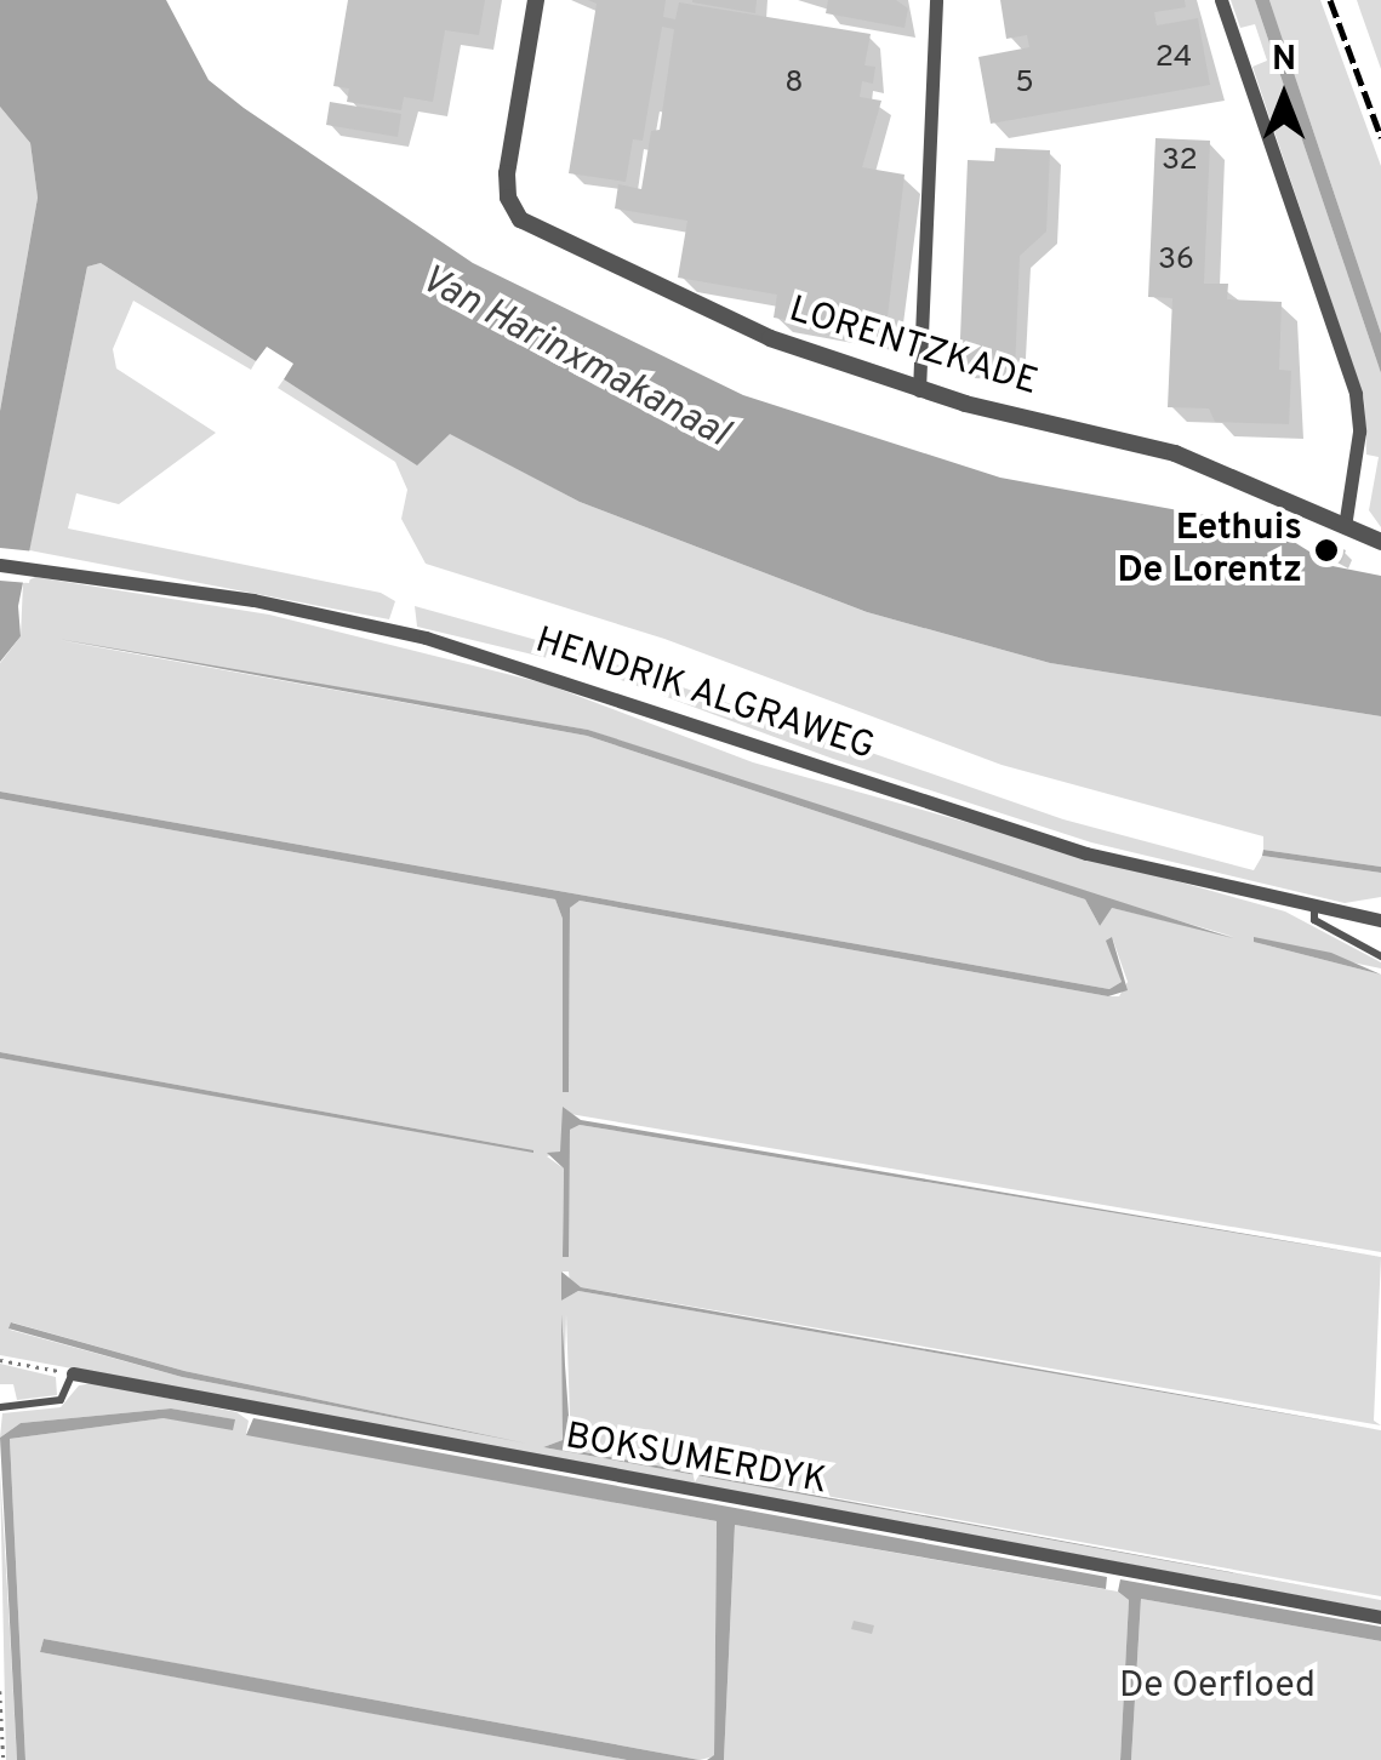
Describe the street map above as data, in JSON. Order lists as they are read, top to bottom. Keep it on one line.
{"streets":{"street":["LORENTZKADE","HENDRIK ALGRAWEG","BOKSUMERDYK"]},"water":["Van Harinxmakanaal"],"parks":["De Oerfloed"],"places":["Eethuis De Lorentz"],"house_numbers":["24","8","5","32","36"],"north":"top"}
